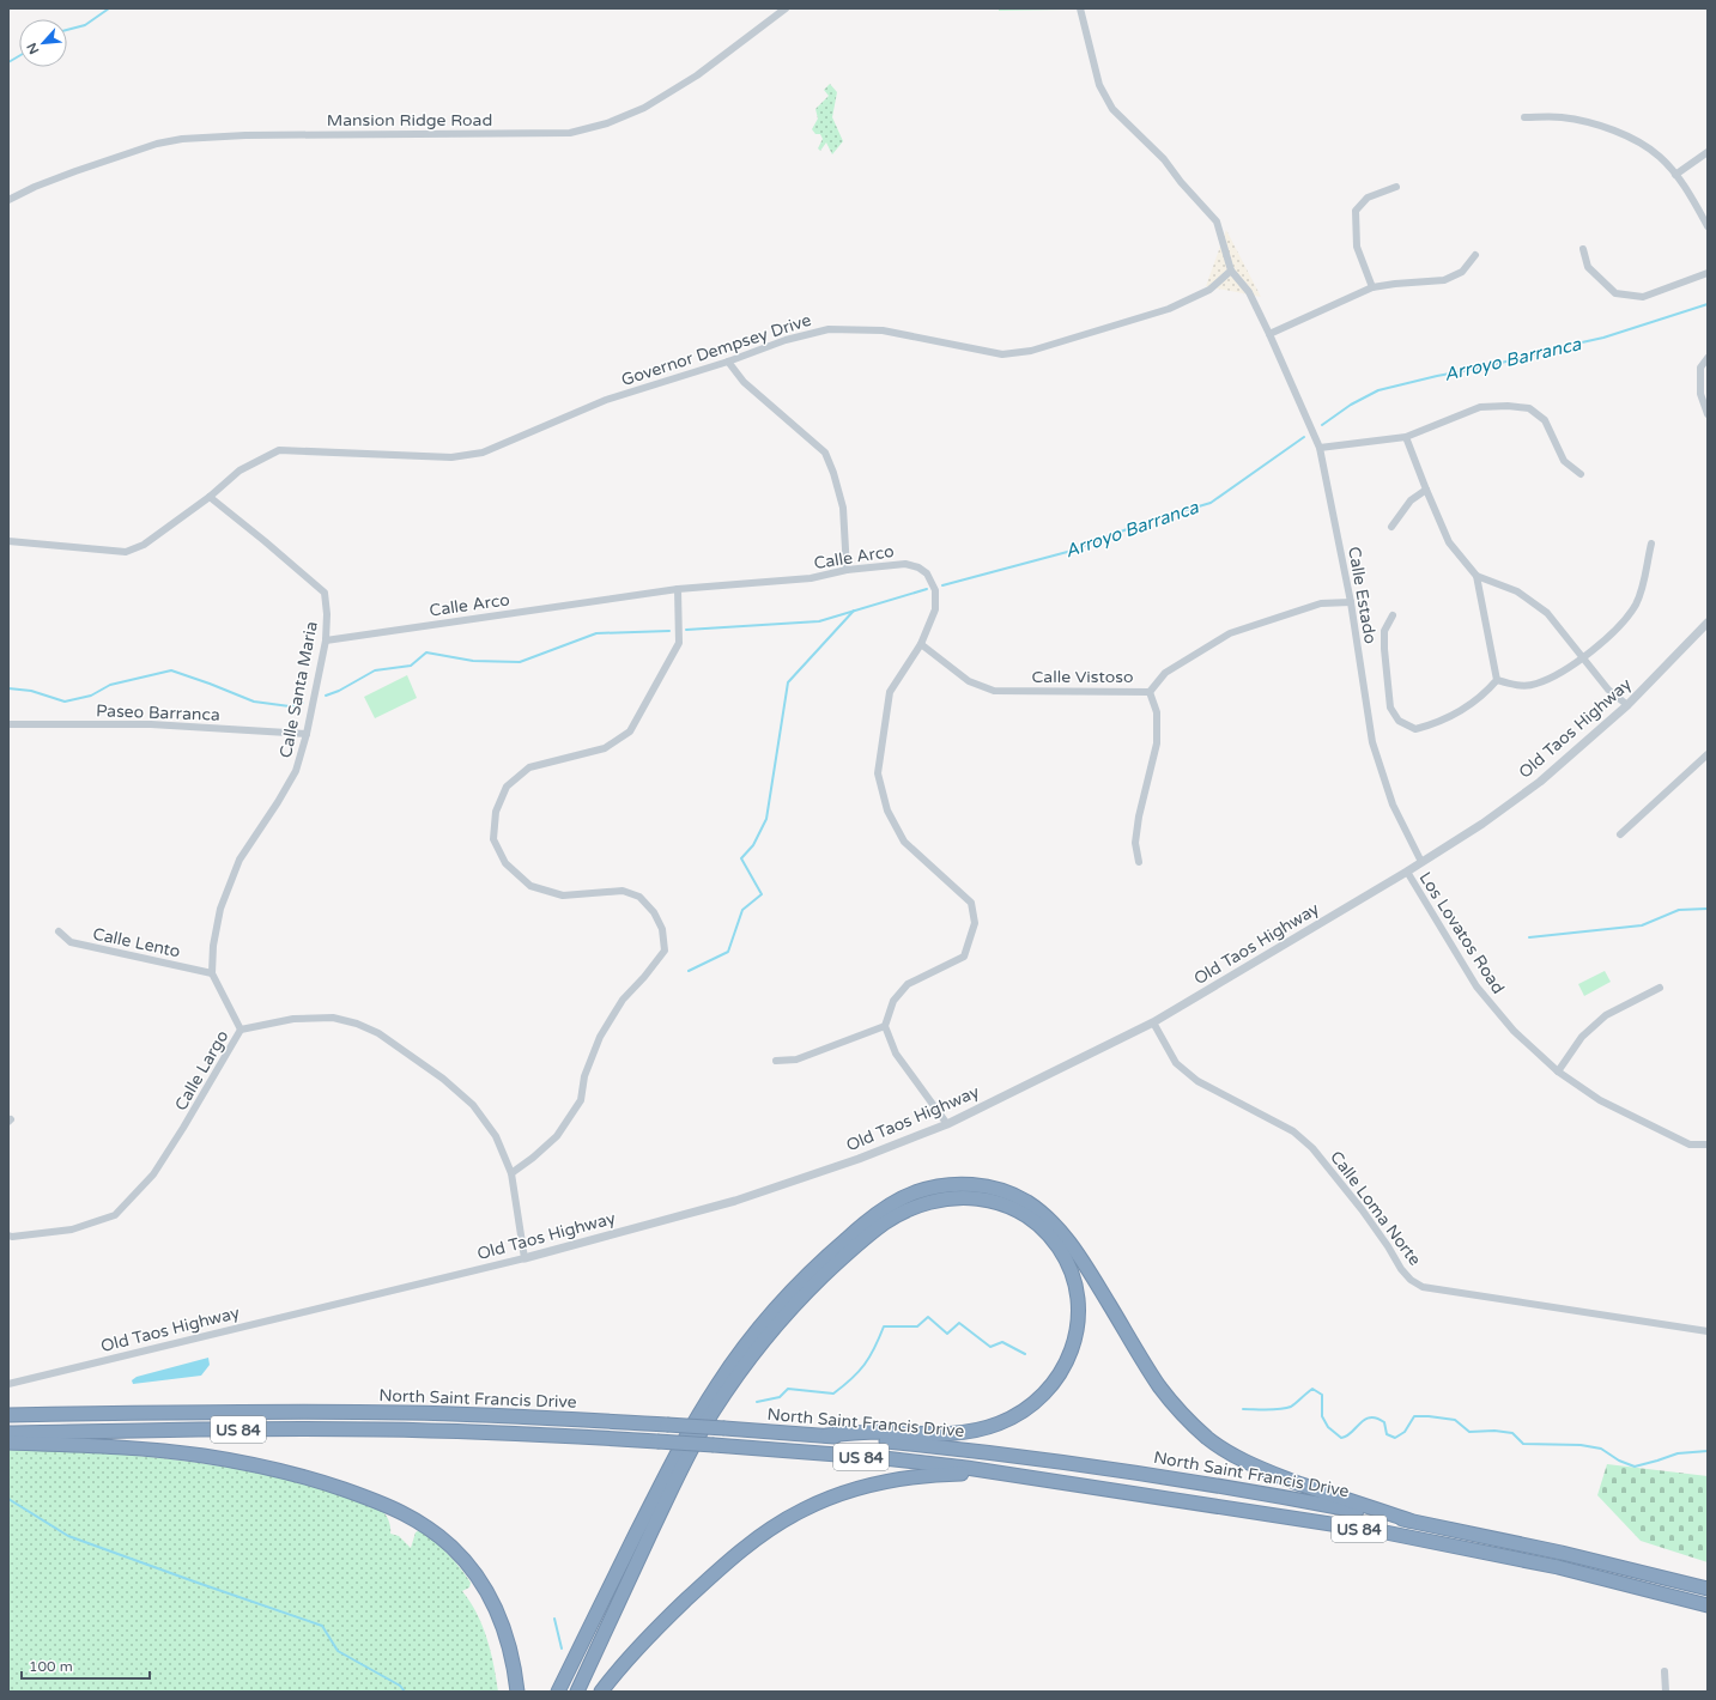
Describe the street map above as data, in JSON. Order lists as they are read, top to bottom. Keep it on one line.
{"streets":{"highway":["North Saint Francis Drive","US 84"],"street":["Mansion Ridge Road","Governor Dempsey Drive","Calle Arco","Calle Estado","Calle Vistoso","Calle Santa Maria","Paseo Barranca","Old Taos Highway","Los Lovatos Road","Calle Lento","Calle Largo","Calle Loma Norte"]},"crossings":[["Governor Dempsey Drive","Calle Estado"],["Governor Dempsey Drive","Calle Santa Maria"],["Calle Arco","Calle Vistoso"],["Calle Arco","Calle Santa Maria"],["Calle Estado","Calle Vistoso"],["Calle Estado","Old Taos Highway"],["Calle Santa Maria","Paseo Barranca"],["Calle Santa Maria","Calle Lento"],["Calle Santa Maria","Calle Largo"],["Old Taos Highway","Los Lovatos Road"],["Old Taos Highway","Calle Largo"],["Old Taos Highway","Calle Loma Norte"]],"water":["Arroyo Barranca"],"scale_bar":"100 m","north":"bottom left"}
